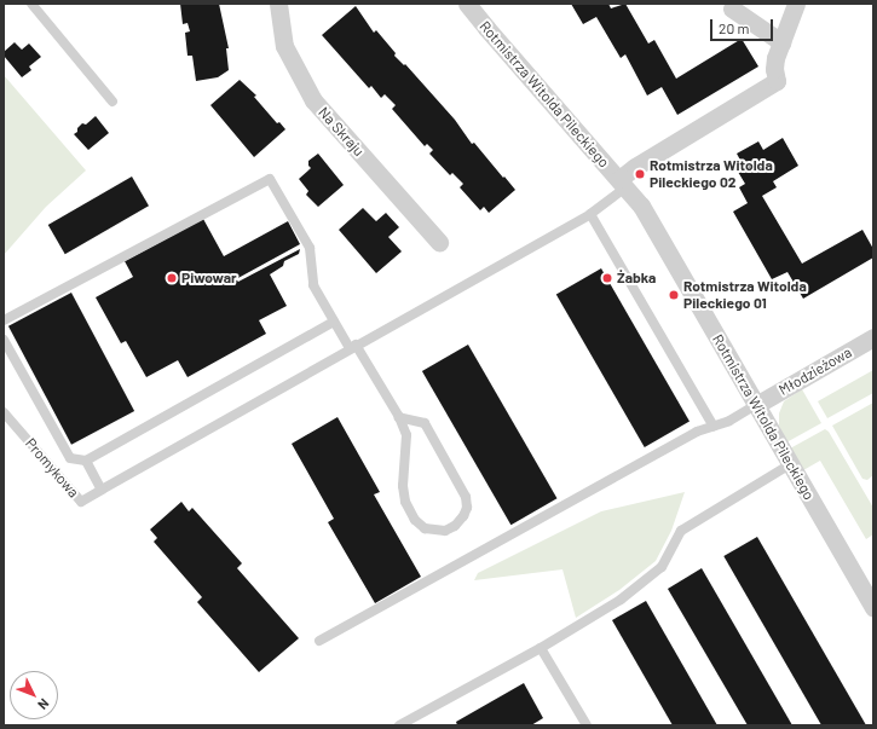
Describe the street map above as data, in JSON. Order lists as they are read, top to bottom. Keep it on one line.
{"streets":{"street":["Rotmistrza Witolda Pileckiego","Na Skraju","Młodzieżowa"],"lane":["Promykowa"]},"crossings":[["Rotmistrza Witolda Pileckiego","Młodzieżowa"]],"places":["Rotmistrza Witolda Pileckiego 02","Piwowar","Żabka","Rotmistrza Witolda Pileckiego 01"],"scale_bar":"20 m","north":"bottom right"}
